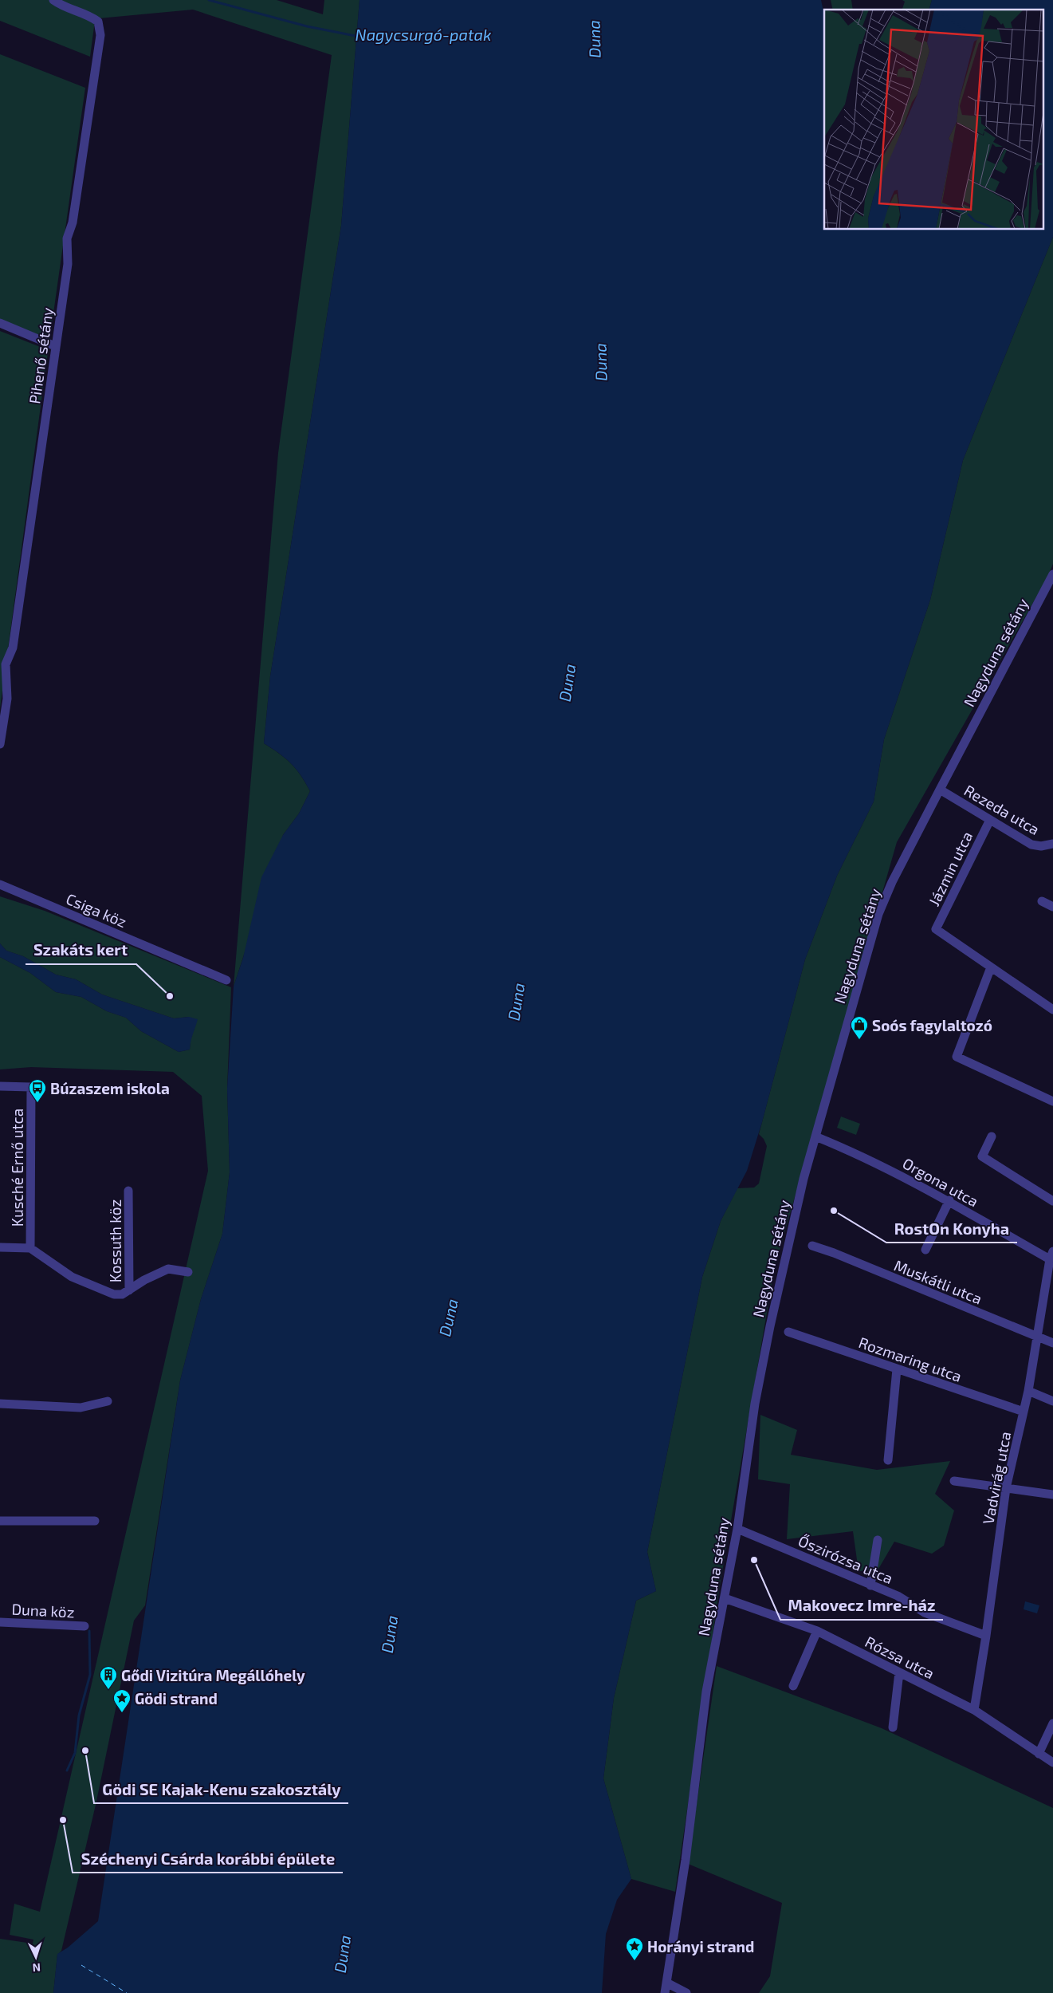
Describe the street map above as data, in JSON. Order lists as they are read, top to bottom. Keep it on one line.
{"streets":{"street":["Pihenő sétány","Nagyduna sétány","Rezeda utca","Jázmin utca","Csiga köz","Kusché Ernő utca","Orgona utca","Kossuth köz","Muskátli utca","Rozmaring utca","Vadvirág utca","Őszirózsa utca","Duna köz","Rózsa utca"]},"crossings":[["Nagyduna sétány","Rezeda utca"],["Nagyduna sétány","Orgona utca"],["Nagyduna sétány","Őszirózsa utca"],["Nagyduna sétány","Rózsa utca"],["Rezeda utca","Jázmin utca"],["Orgona utca","Vadvirág utca"],["Muskátli utca","Vadvirág utca"],["Rozmaring utca","Vadvirág utca"],["Vadvirág utca","Őszirózsa utca"],["Vadvirág utca","Rózsa utca"]],"water":["Nagycsurgó-patak","Duna"],"places":{"other":["Szakáts kert","RostOn Konyha","Makovecz Imre-ház","Gödi SE Kajak-Kenu szakosztály","Széchenyi Csárda korábbi épülete"],"shop":["Soós fagylaltozó"],"bus stop":["Búzaszem iskola"],"building":["Gődi Vizitúra Megállóhely"],"place":["Gödi strand","Horányi strand"]},"north":"bottom"}
